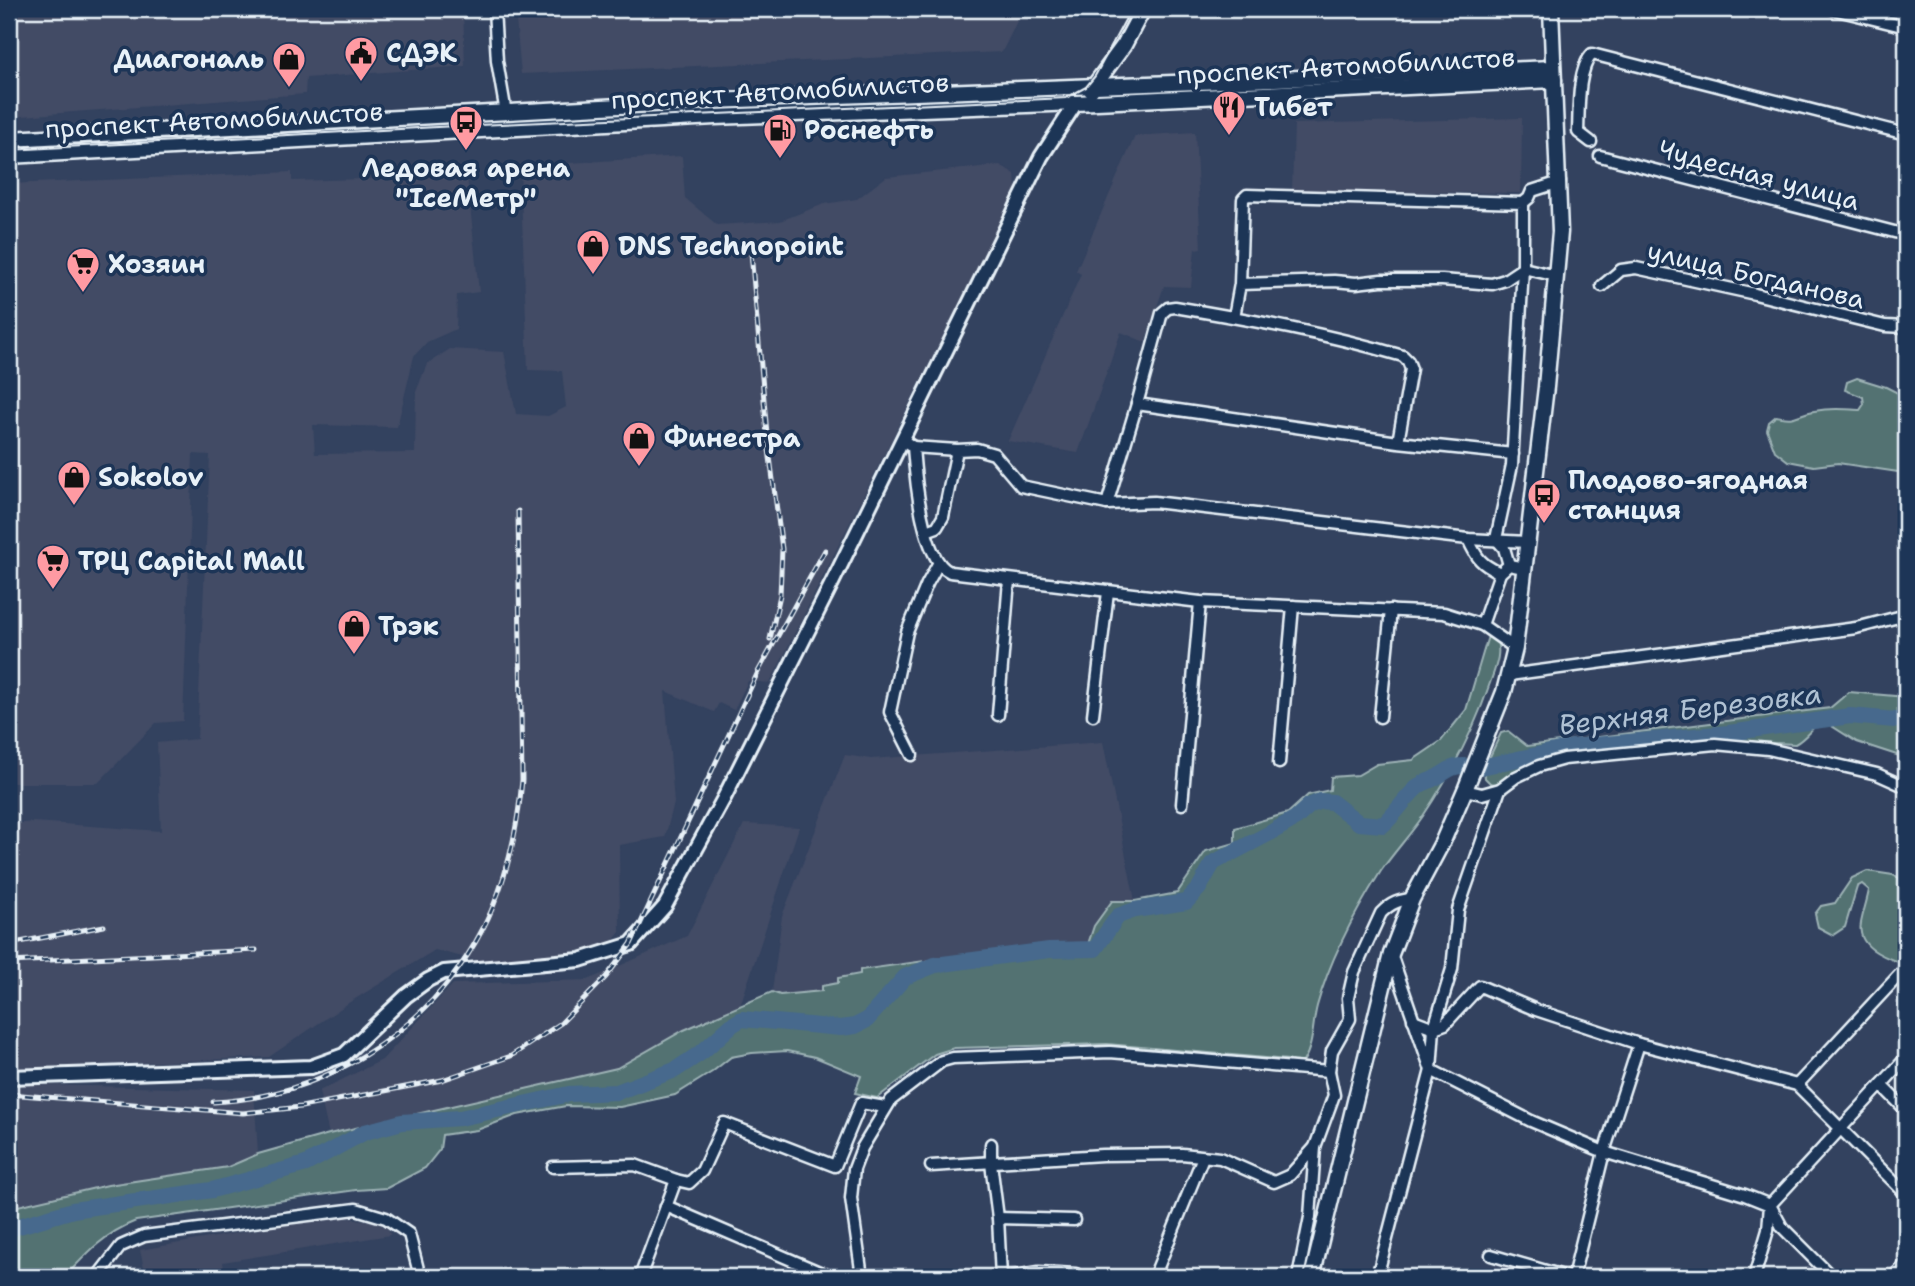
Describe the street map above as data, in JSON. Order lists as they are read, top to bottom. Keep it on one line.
{"streets":{"main road":["проспект Автомобилистов"],"street":["Чудесная улица","улица Богданова"]},"water":["Верхняя Березовка"],"places":{"public building":["СДЭК"],"shop":["Диагональ","DNS Technopoint","Финестра","Sokolov","Трэк"],"restaurant":["Тибет"],"bus stop":["Ледовая арена \"IceМетр\"","Плодово-ягодная станция"],"fuel station":["Роснефть"],"supermarket":["Хозяин","ТРЦ Capital Mall"]}}
